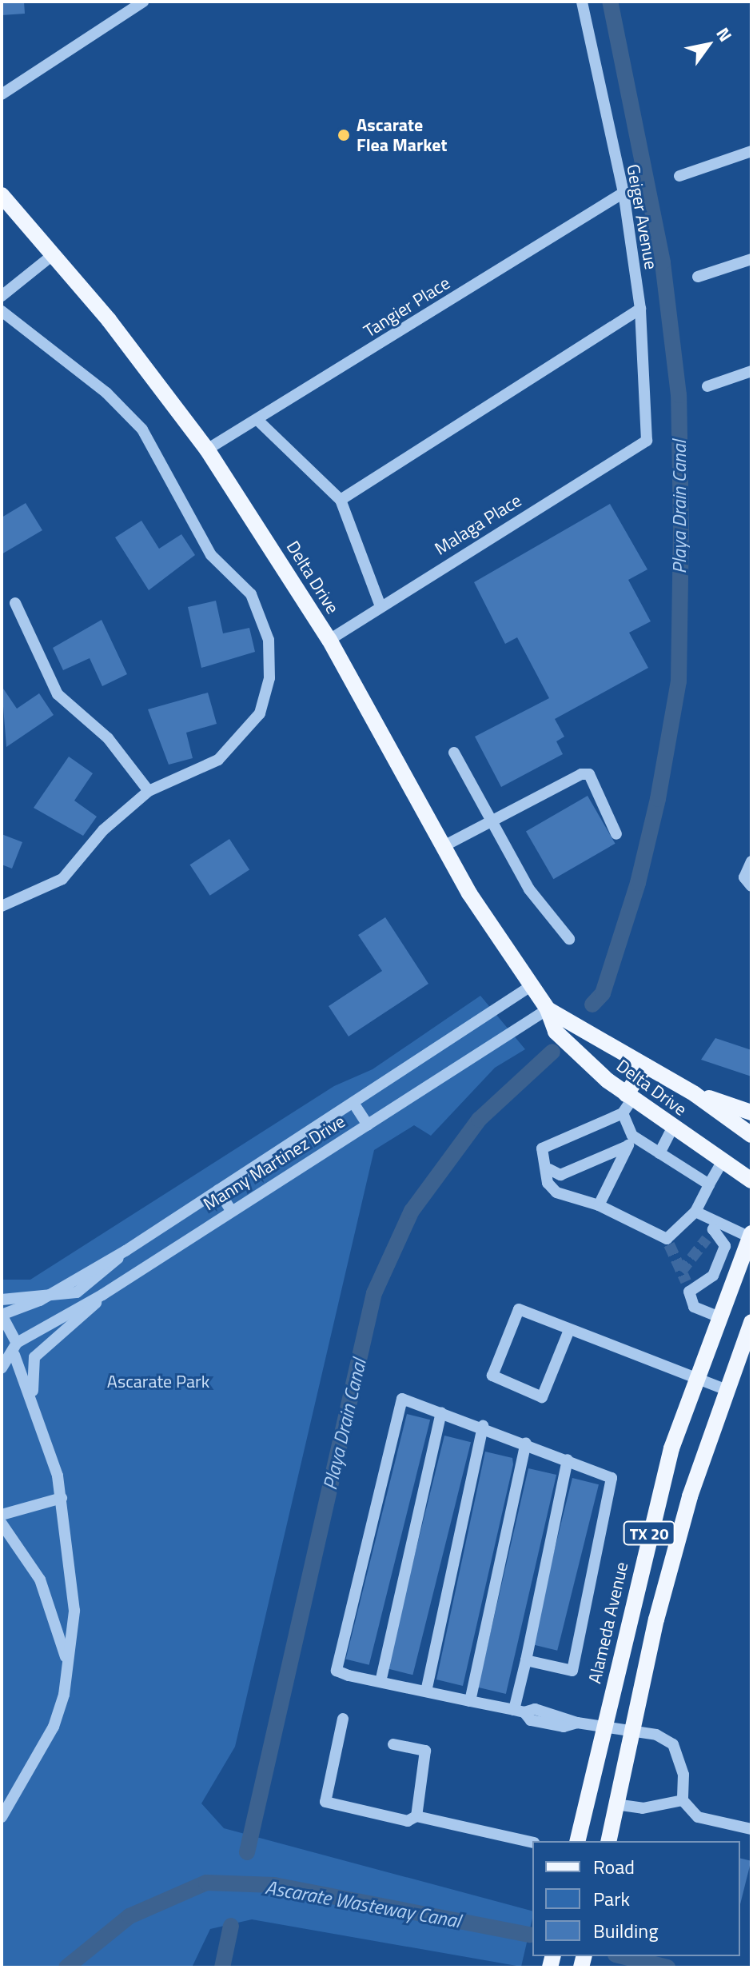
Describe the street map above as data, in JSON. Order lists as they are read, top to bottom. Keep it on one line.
{"streets":{"main road":["Delta Drive","TX 20","Alameda Avenue"],"street":["Geiger Avenue","Tangier Place","Malaga Place","Manny Martinez Drive"]},"crossings":[["Geiger Avenue","Tangier Place"],["Geiger Avenue","Malaga Place"],["Tangier Place","Delta Drive"],["Malaga Place","Delta Drive"],["Delta Drive","Manny Martinez Drive"]],"water":["Playa Drain Canal","Ascarate Wasteway Canal"],"parks":["Ascarate Park"],"places":["Ascarate Flea Market"],"legend":["Road","Park","Building"],"north":"top right"}
